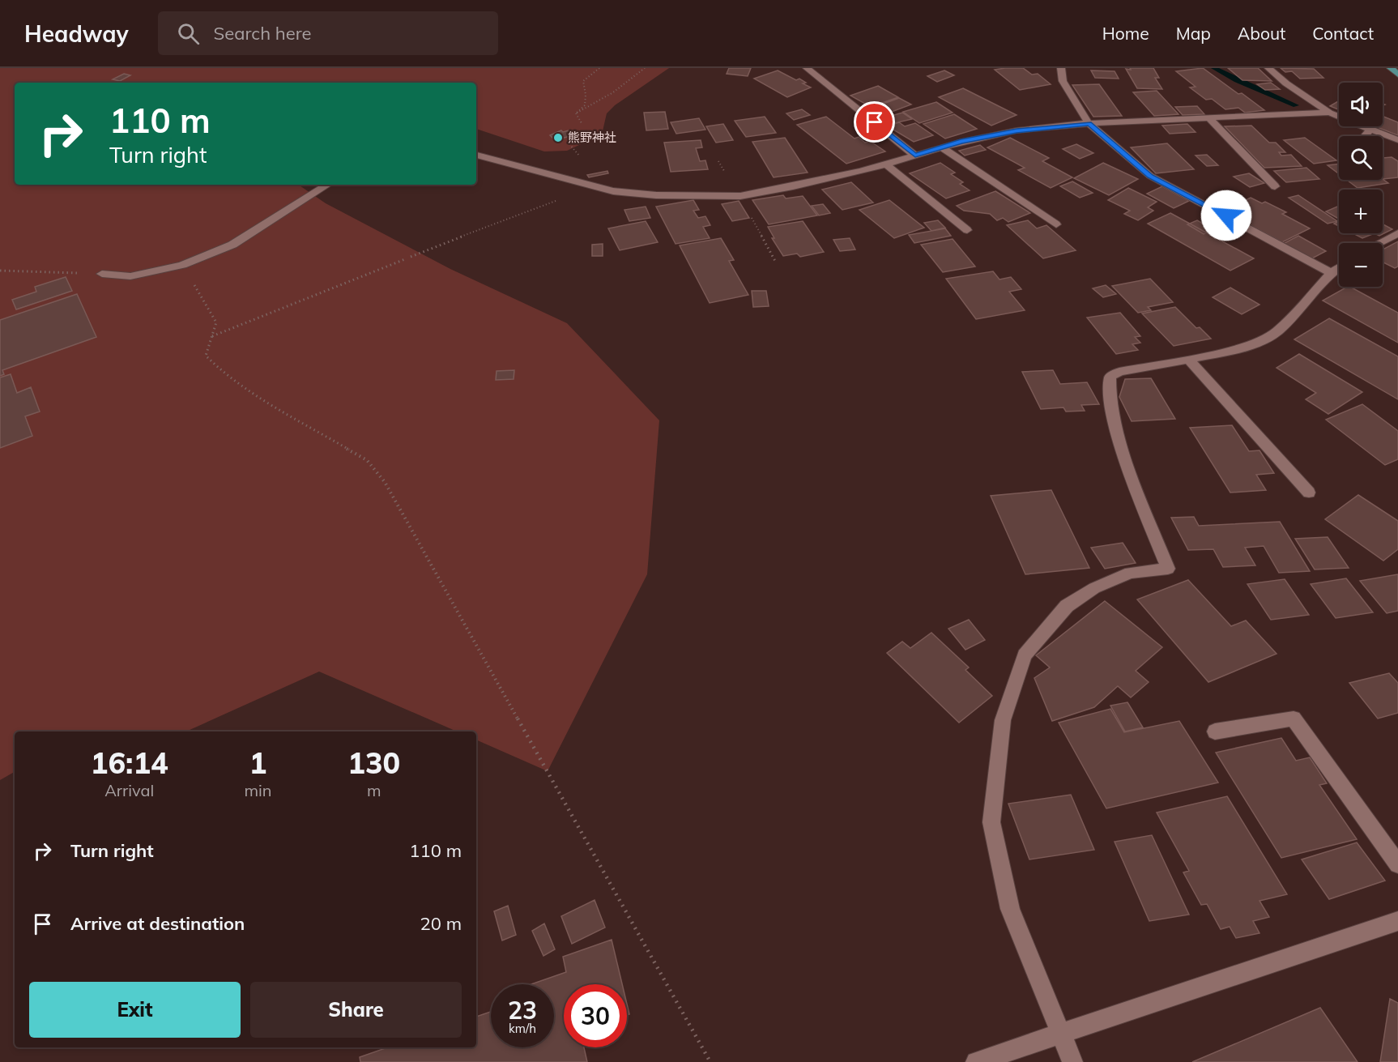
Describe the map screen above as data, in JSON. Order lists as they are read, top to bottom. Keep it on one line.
{"places":["熊野神社"],"page":{"header":"Headway","search":"Search here","nav":["Home","Map","About","Contact"],"map_buttons":["+","−"],"turn":["110 m","Turn right"],"eta":["16:14","Arrival","1","min","130","m"],"list":[{"name":"Turn right","value":"110 m"},{"name":"Arrive at destination","value":"20 m"}],"buttons":["Exit","Share"],"speed":"23 km/h","limit":"30"}}
